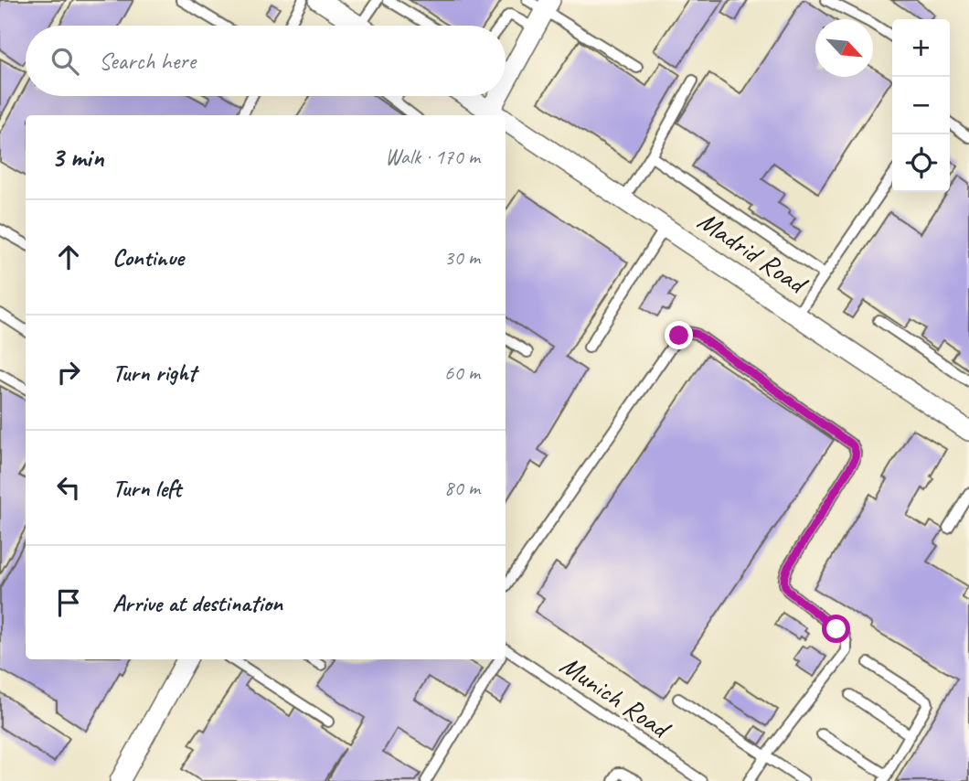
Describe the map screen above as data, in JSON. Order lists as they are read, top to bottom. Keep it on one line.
{"streets":{"street":["Madrid Road"],"lane":["Munich Road"]},"north":"bottom right","page":{"map_buttons":["+","−"],"search":"Search here","heading":["3 min","Walk · 170 m"],"list":[["Continue","30 m"],["Turn right","60 m"],["Turn left","80 m"],"Arrive at destination"]}}
